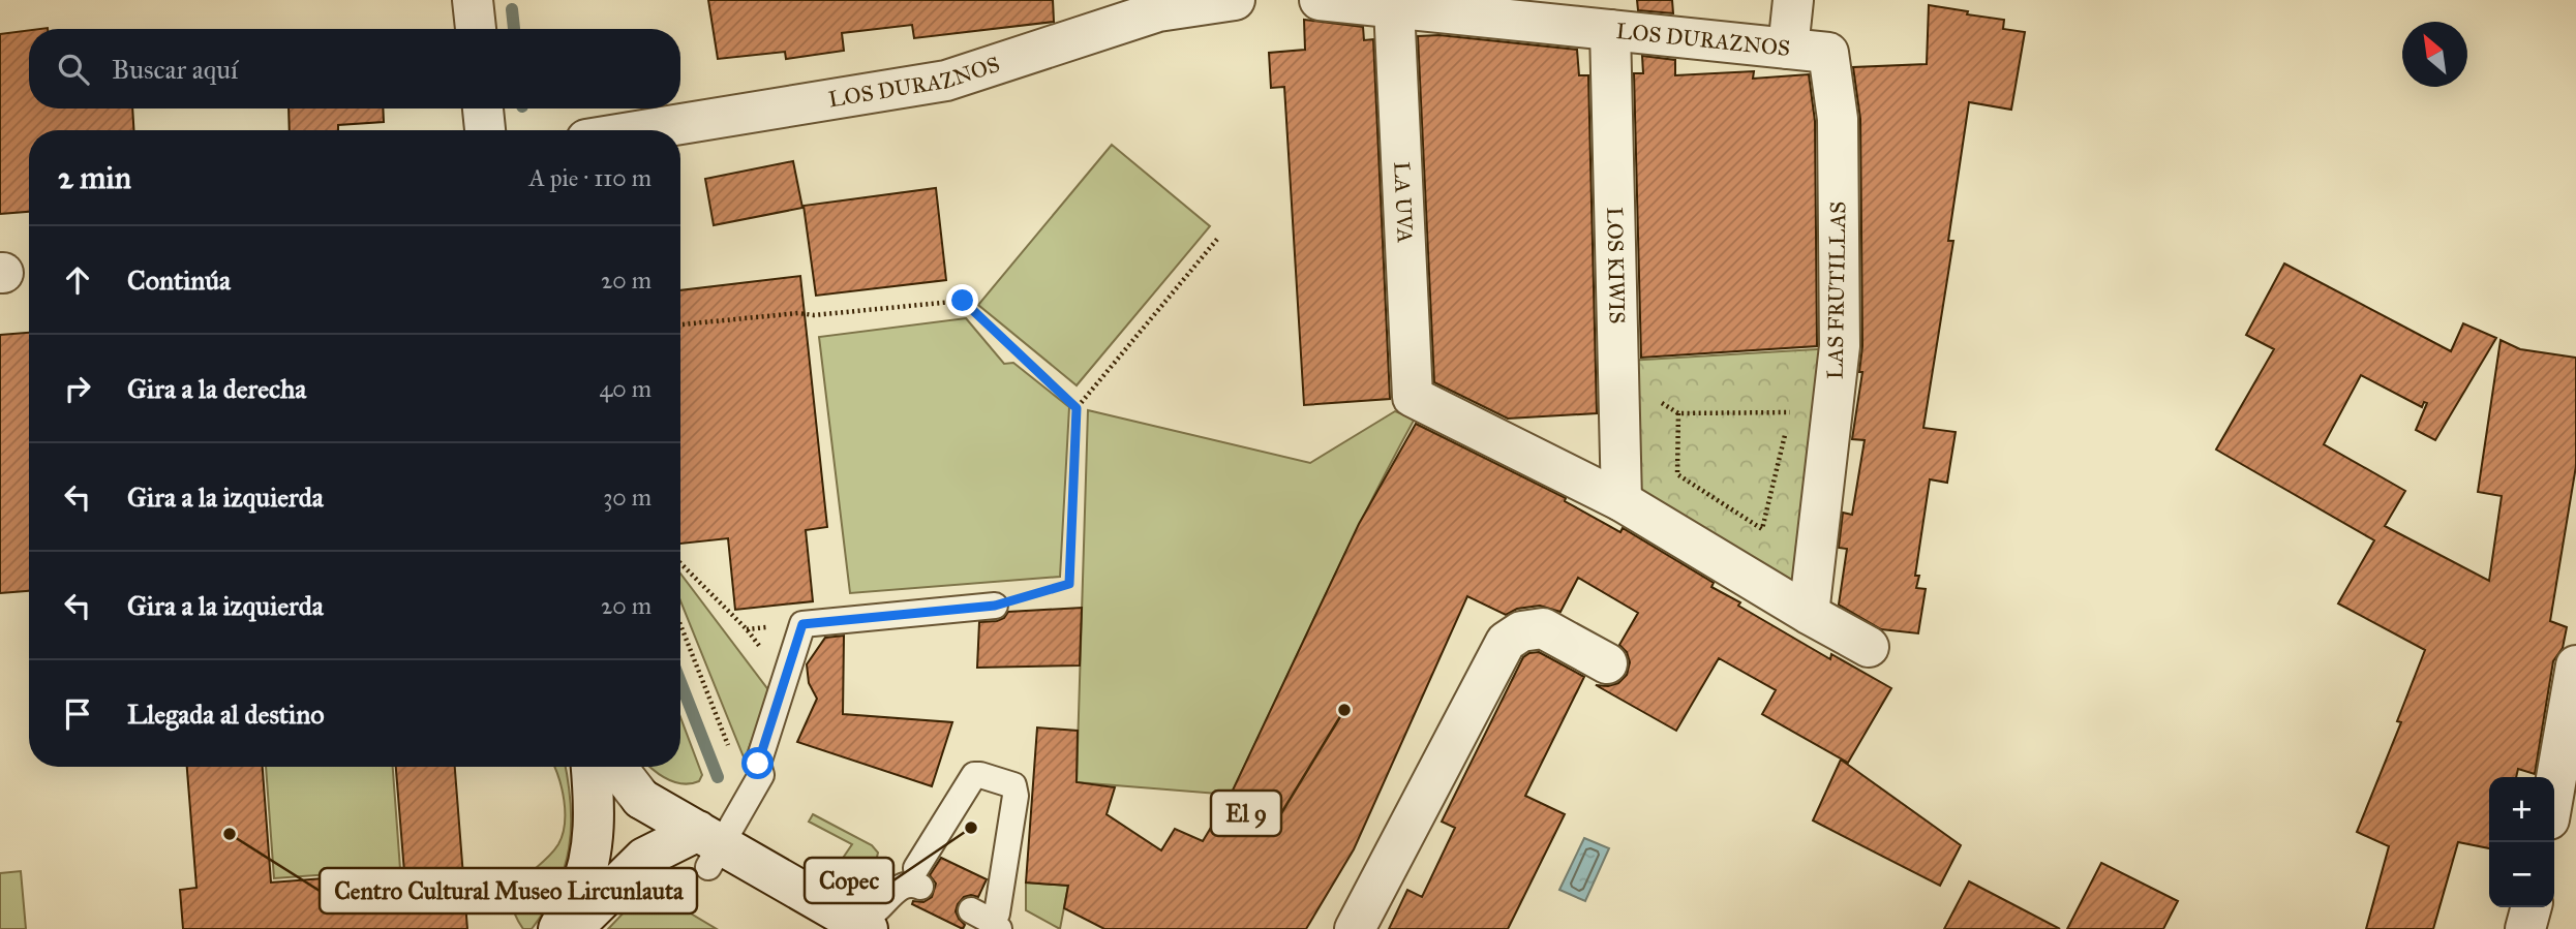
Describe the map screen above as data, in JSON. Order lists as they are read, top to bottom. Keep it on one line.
{"streets":{"street":["LOS DURAZNOS","LA UVA","LOS KIWIS","LAS FRUTILLAS"]},"crossings":[["LOS DURAZNOS","LA UVA"],["LOS DURAZNOS","LOS KIWIS"],["LOS DURAZNOS","LAS FRUTILLAS"],["LA UVA","LOS KIWIS"]],"places":["El 9","Copec","Centro Cultural Museo Lircunlauta"],"north":"top left","page":{"search":"Buscar aquí","heading":["2 min","A pie · 110 m"],"list":[["Continúa","20 m"],["Gira a la derecha","40 m"],["Gira a la izquierda","30 m"],["Gira a la izquierda","20 m"],"Llegada al destino"],"map_buttons":["+","−"]}}
